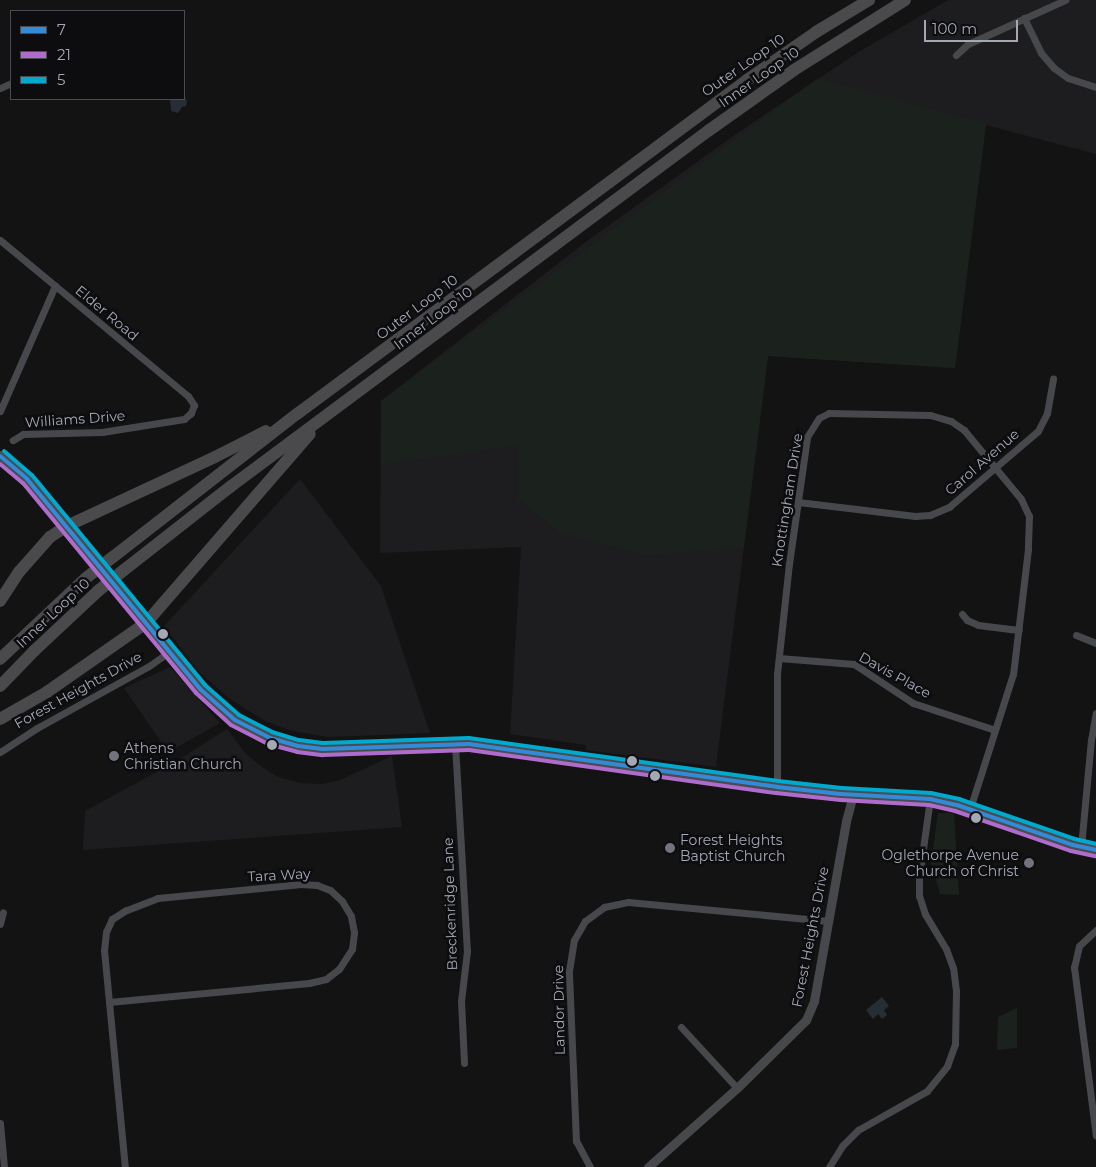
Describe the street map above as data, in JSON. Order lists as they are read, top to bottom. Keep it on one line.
{"streets":{"highway":["Outer Loop 10","Inner Loop 10"],"street":["Elder Road","Williams Drive","Carol Avenue","Knottingham Drive","Davis Place","Forest Heights Drive","Tara Way","Breckenridge Lane","Landor Drive"]},"crossings":[["Elder Road","Williams Drive"],["Carol Avenue","Knottingham Drive"],["Knottingham Drive","Davis Place"],["Forest Heights Drive","Landor Drive"]],"places":["Athens Christian Church","Forest Heights Baptist Church","Oglethorpe Avenue Church of Christ"],"lines":["transit line 5","transit line 7","transit line 21"],"legend":["7","21","5"],"scale_bar":"100 m"}
